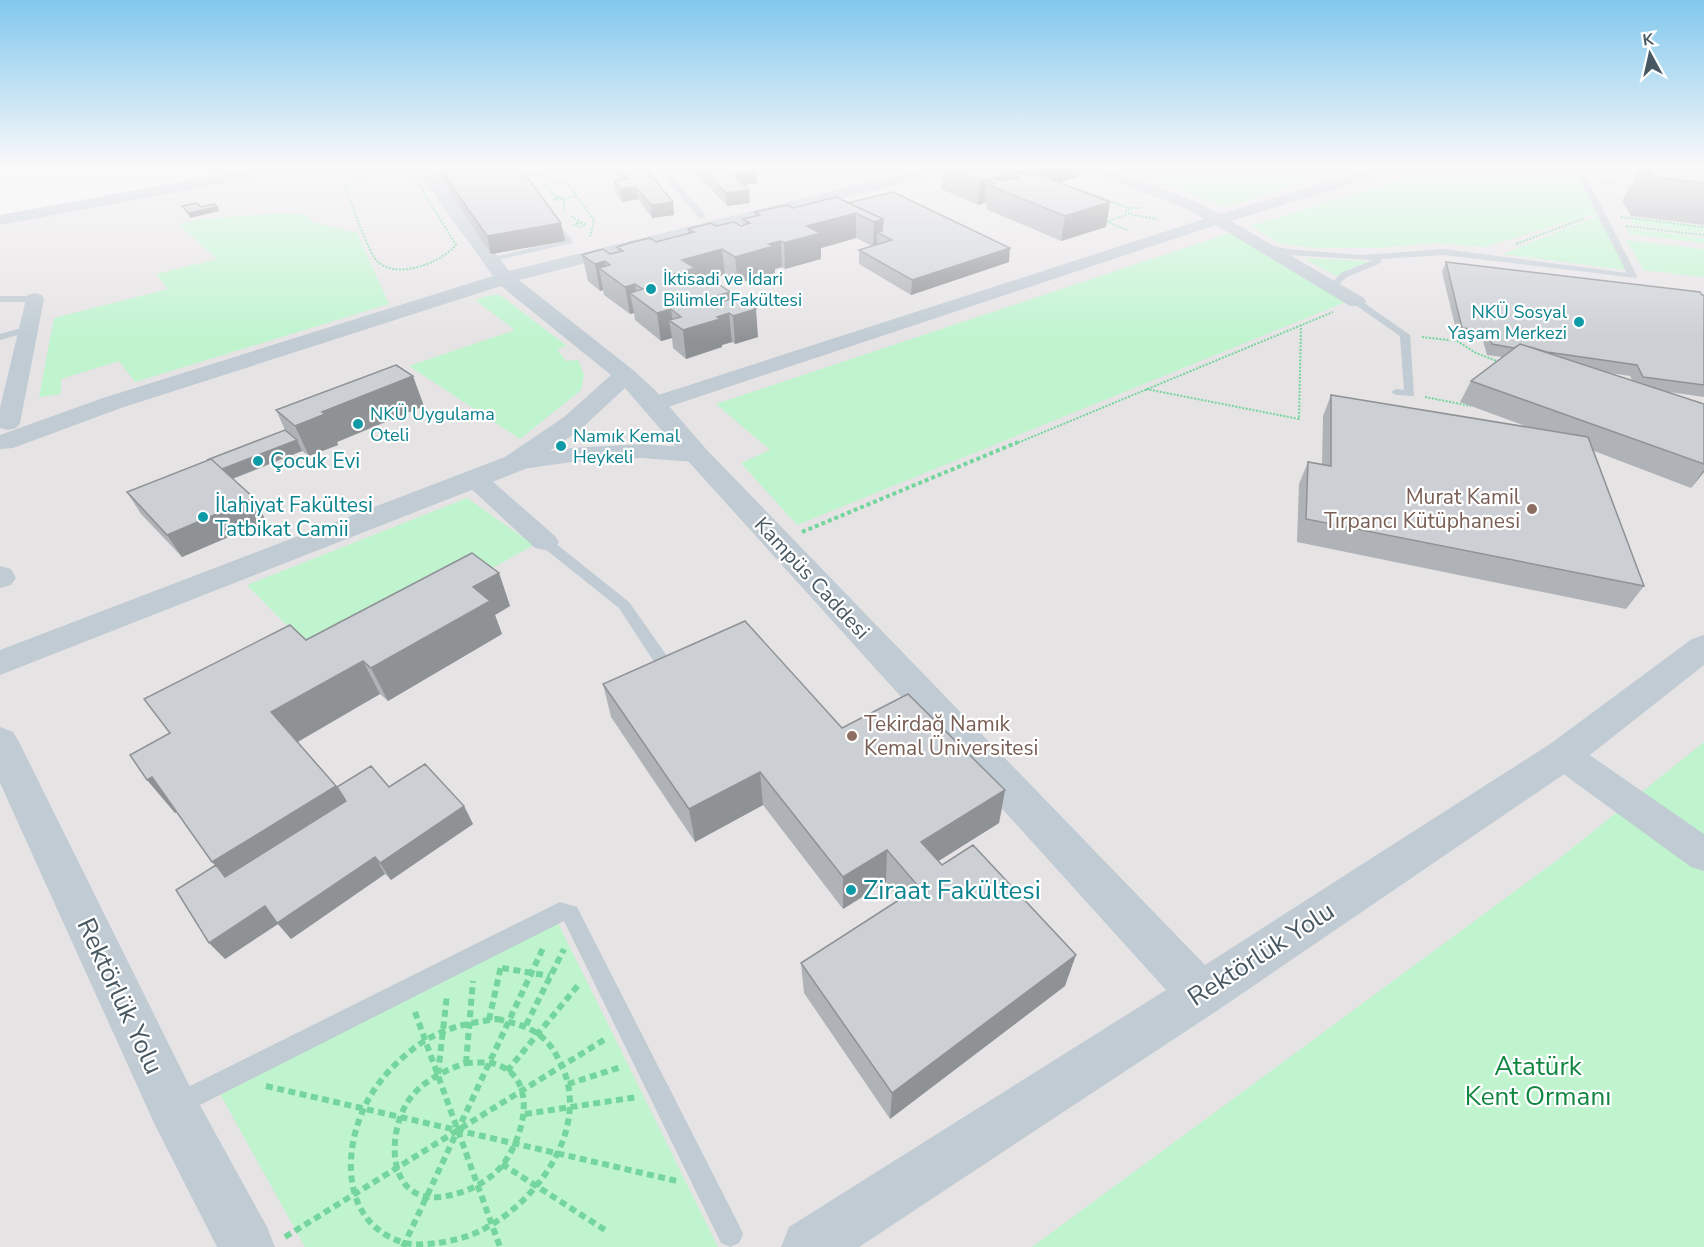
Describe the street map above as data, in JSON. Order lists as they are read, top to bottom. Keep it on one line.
{"streets":{"street":["Kampüs Caddesi","Rektörlük Yolu"]},"crossings":[["Kampüs Caddesi","Rektörlük Yolu"]],"parks":["Atatürk Kent Ormanı"],"places":["İktisadi ve İdari Bilimler Fakültesi","NKÜ Sosyal Yaşam Merkezi","NKÜ Uygulama Oteli","Namık Kemal Heykeli","Çocuk Evi","Murat Kamil Tırpancı Kütüphanesi","İlahiyat Fakültesi Tatbikat Camii","Tekirdağ Namık Kemal Üniversitesi","Ziraat Fakültesi"],"north":"top"}
